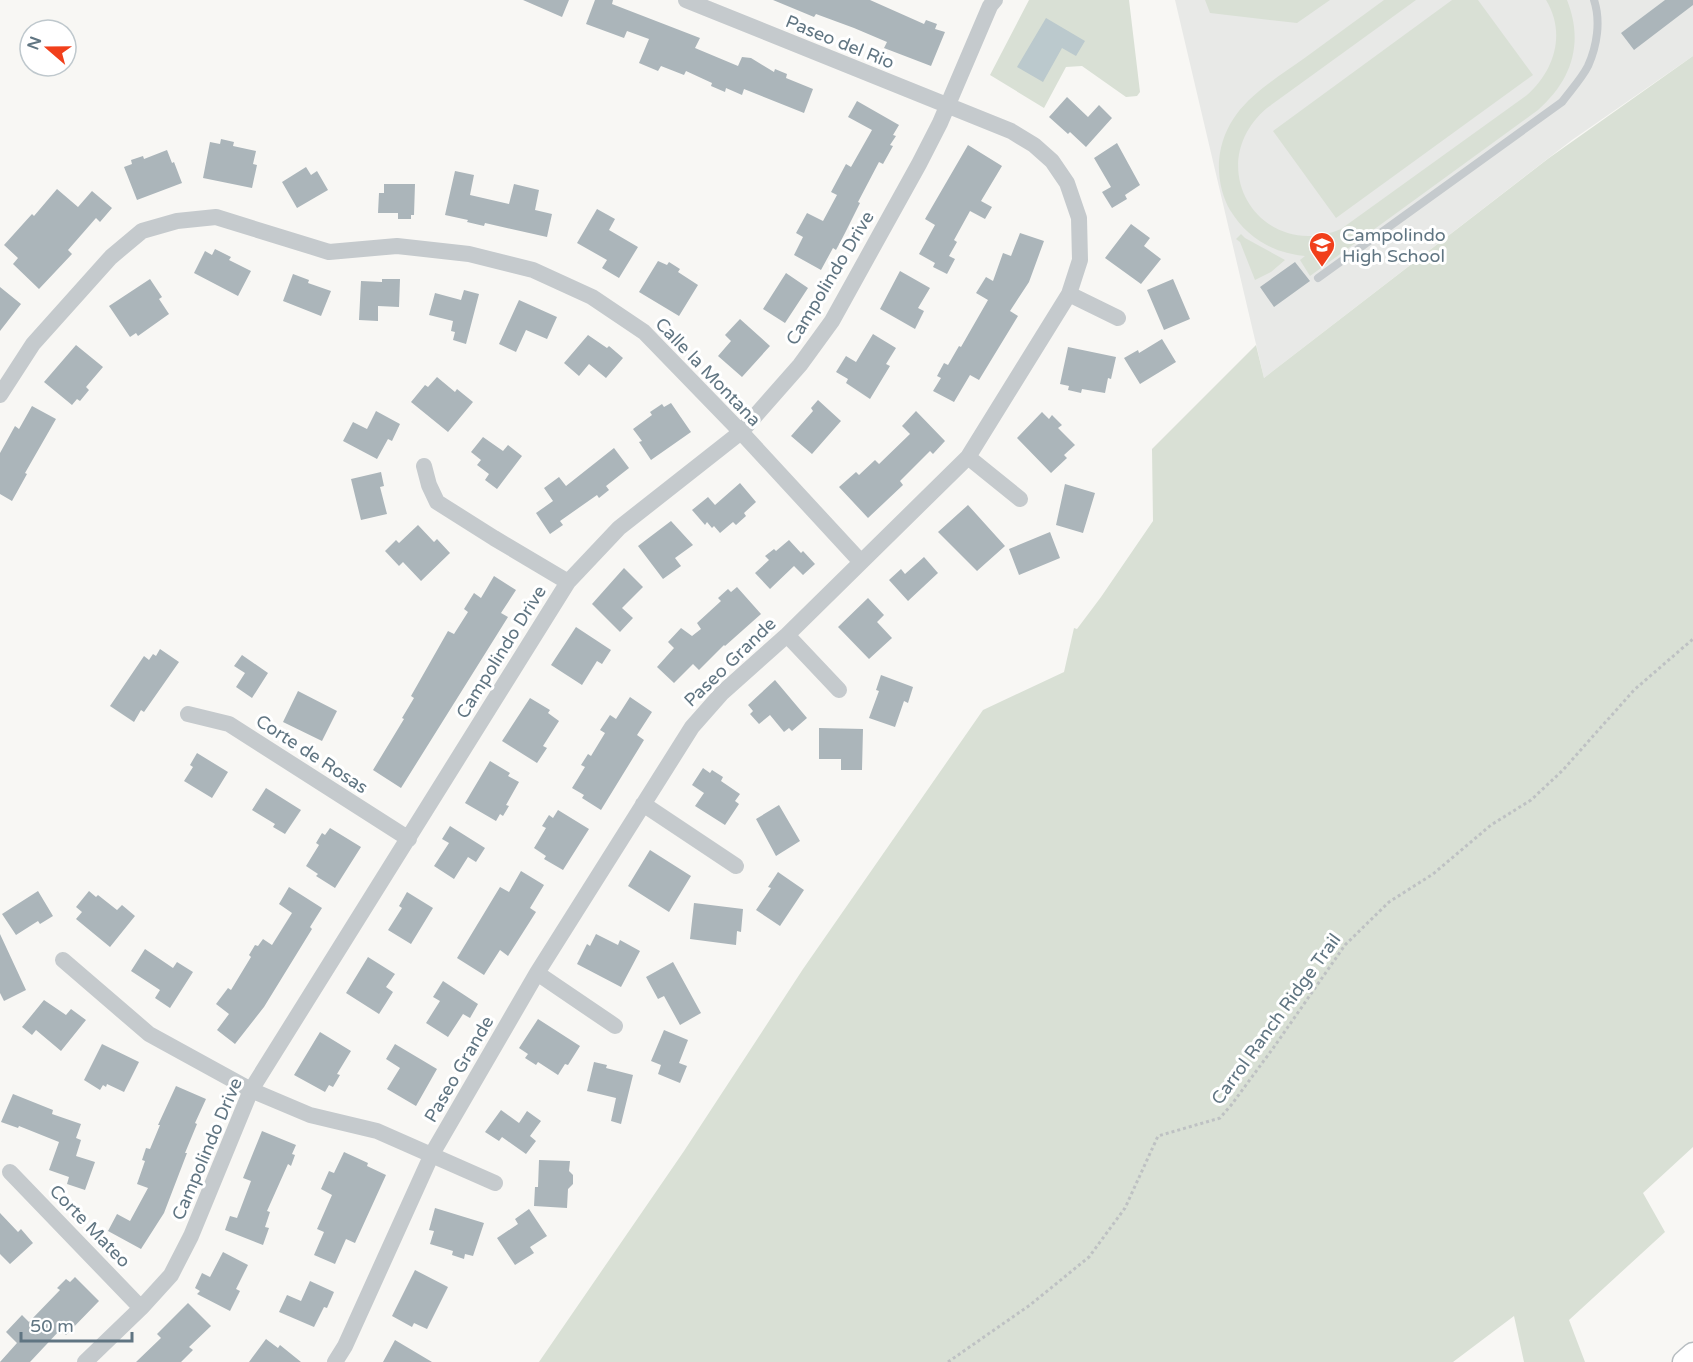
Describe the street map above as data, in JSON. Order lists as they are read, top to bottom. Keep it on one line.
{"streets":{"street":["Paseo del Rio","Campolindo Drive","Calle la Montana","Paseo Grande","Corte de Rosas","Corte Mateo"],"path":["Carrol Ranch Ridge Trail"]},"crossings":[["Paseo del Rio","Campolindo Drive"],["Paseo del Rio","Paseo Grande"],["Campolindo Drive","Calle la Montana"],["Campolindo Drive","Paseo Grande"],["Campolindo Drive","Corte de Rosas"],["Campolindo Drive","Corte Mateo"],["Calle la Montana","Paseo Grande"]],"places":{"school or university":["Campolindo High School"]},"scale_bar":"50 m","north":"left"}
